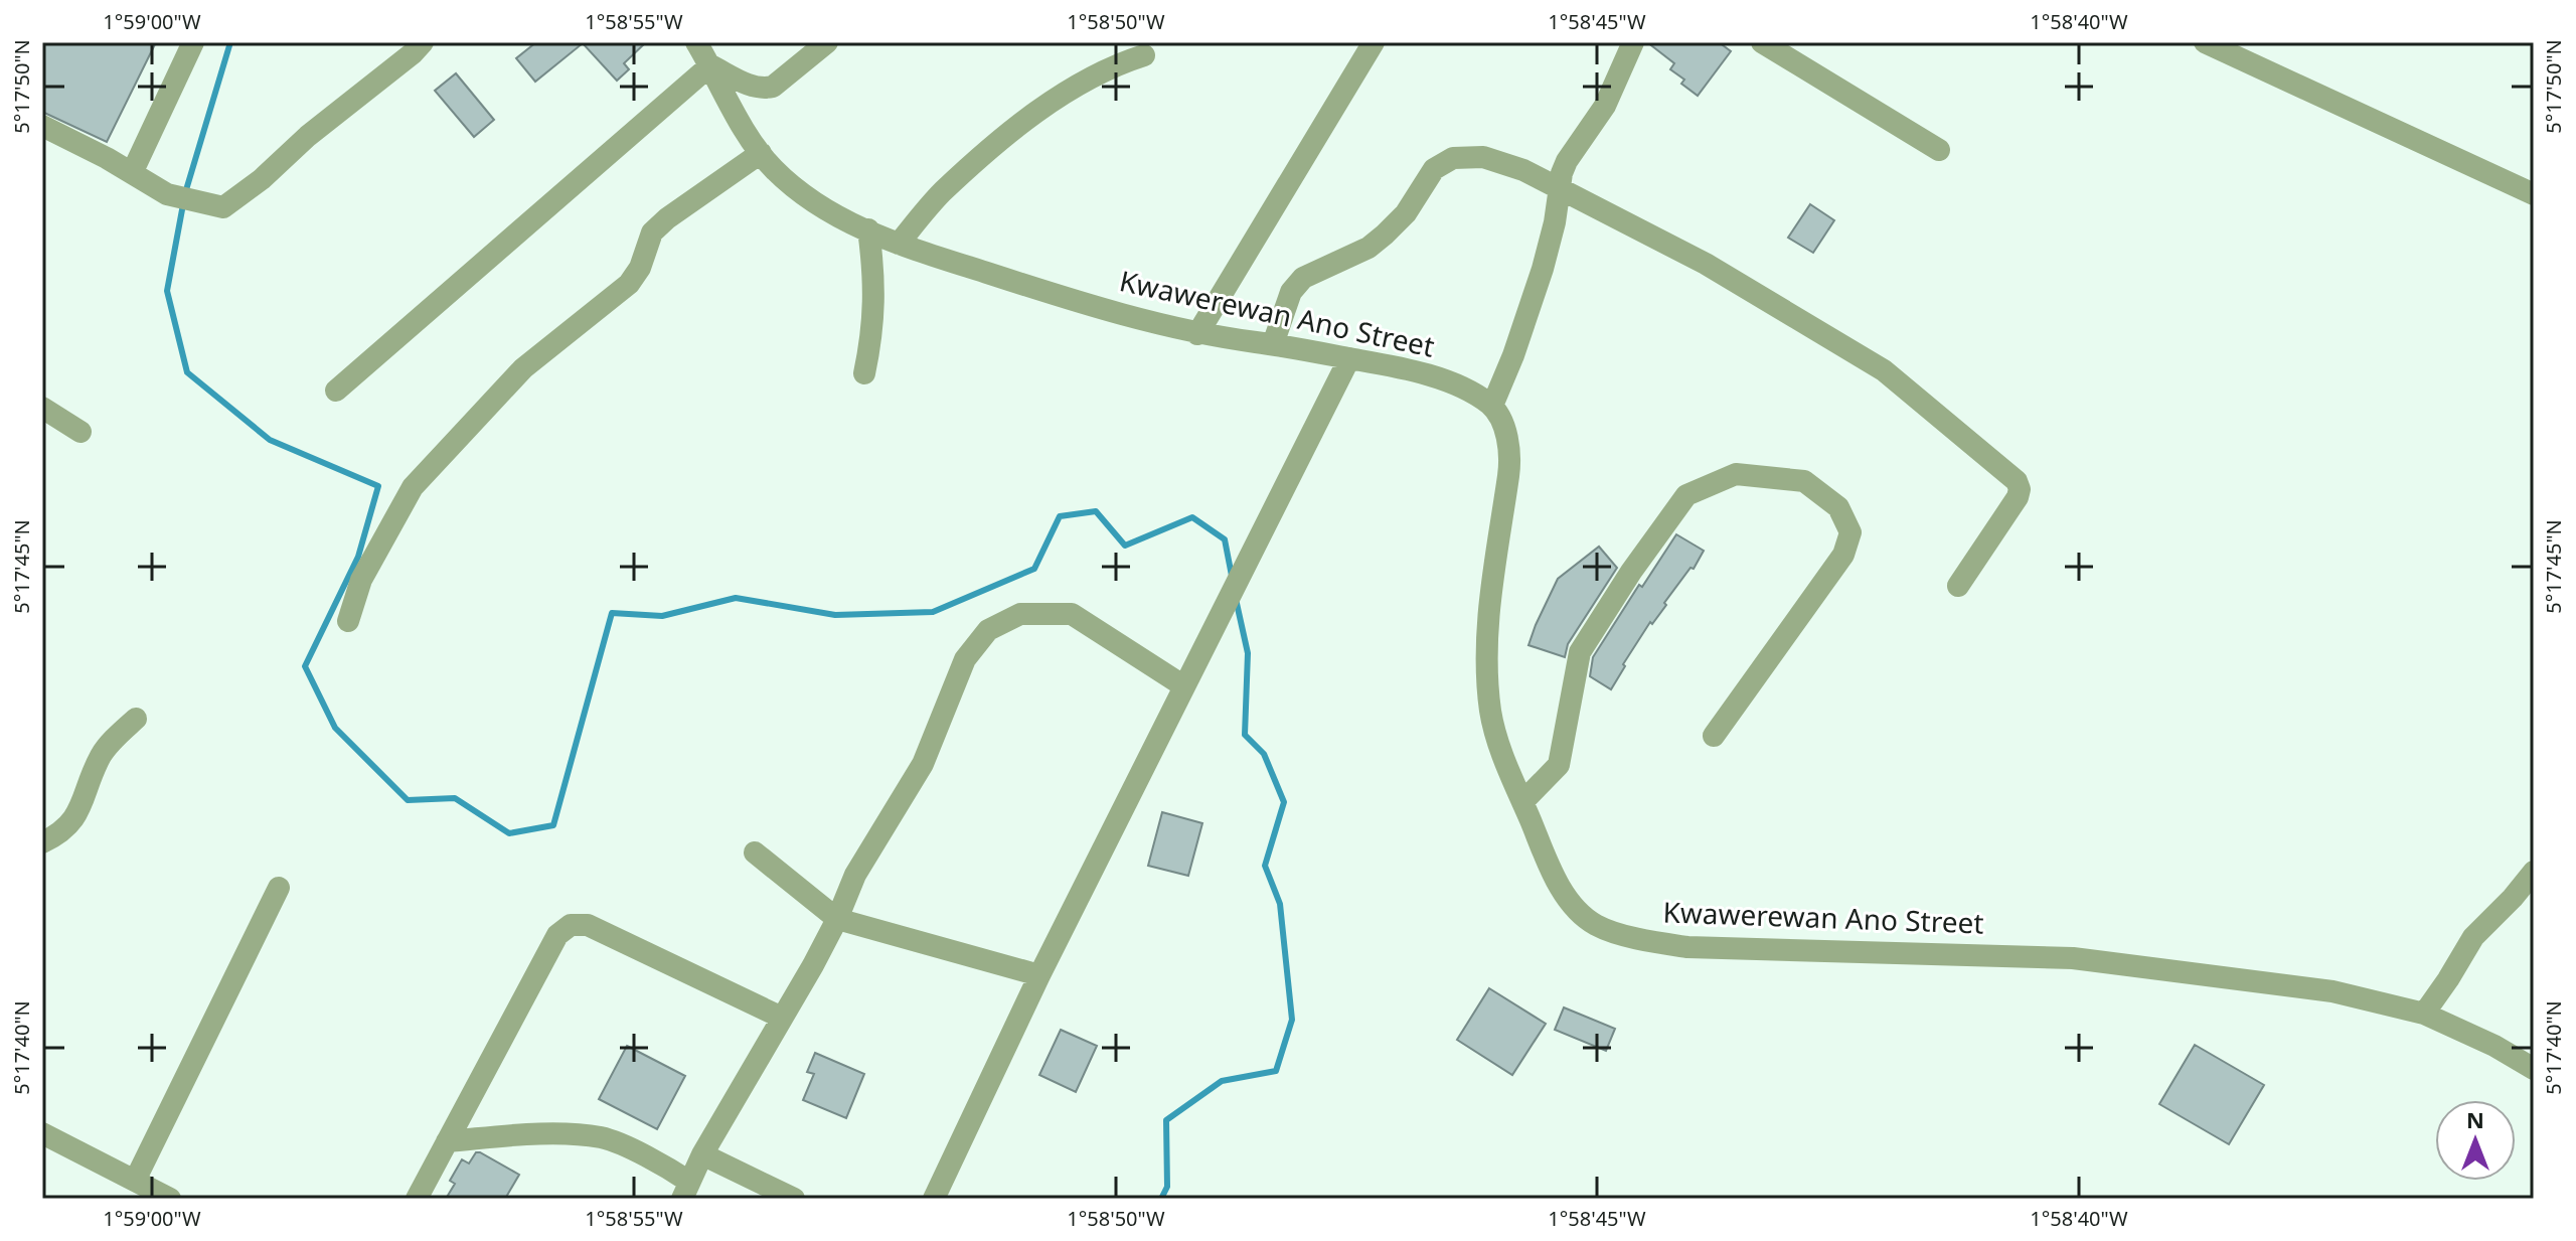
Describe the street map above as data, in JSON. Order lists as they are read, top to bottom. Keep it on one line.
{"streets":{"street":["Kwawerewan Ano Street"]},"north":"top","coordinates":["1°59'00\"W","1°58'55\"W","1°58'50\"W","1°58'45\"W","1°58'40\"W","5°17'50\"N","5°17'45\"N","5°17'40\"N"]}
